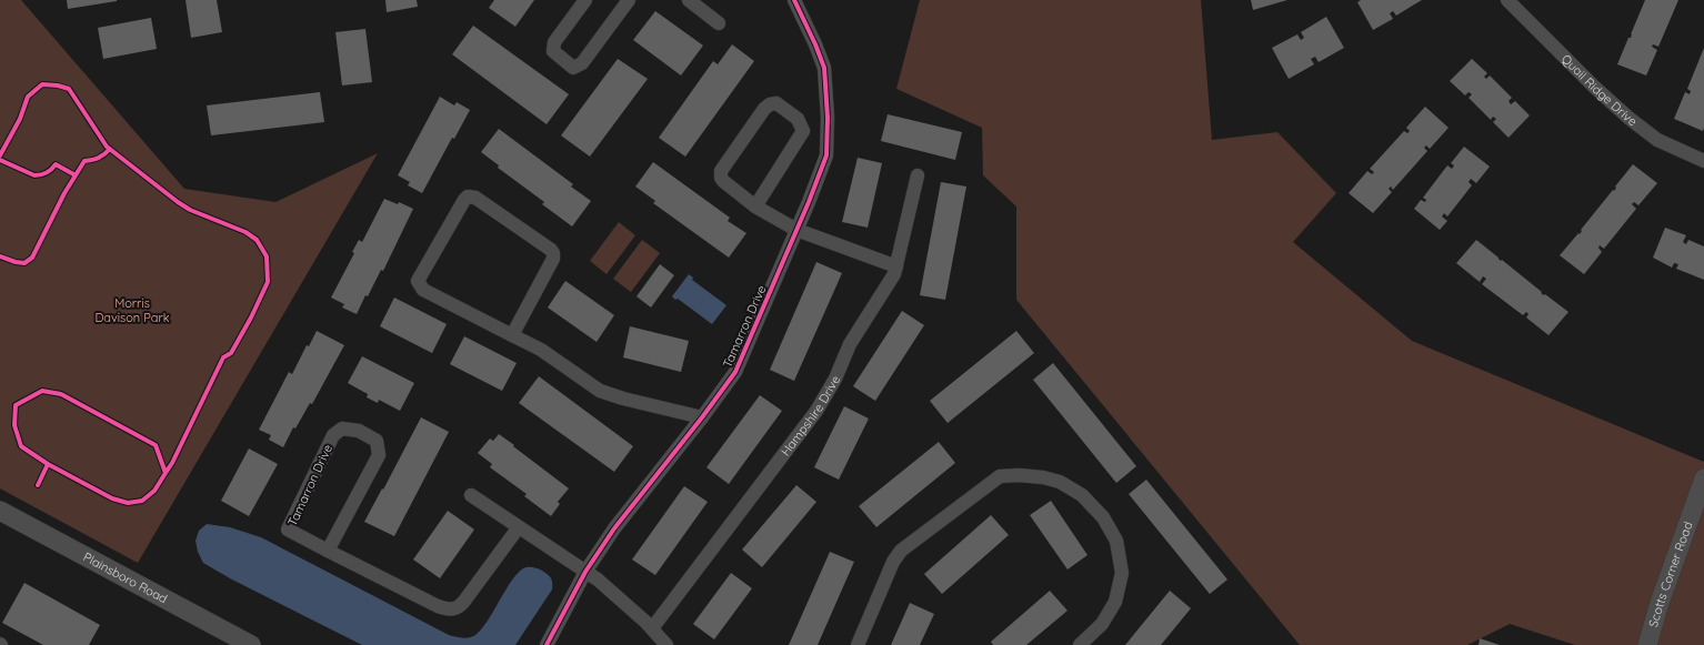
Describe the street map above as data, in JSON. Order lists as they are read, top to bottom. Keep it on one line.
{"streets":{"street":["Quail Ridge Drive","Tamarron Drive","Hampshire Drive","Scotts Corner Road","Plainsboro Road"]},"parks":["Morris Davison Park"]}
